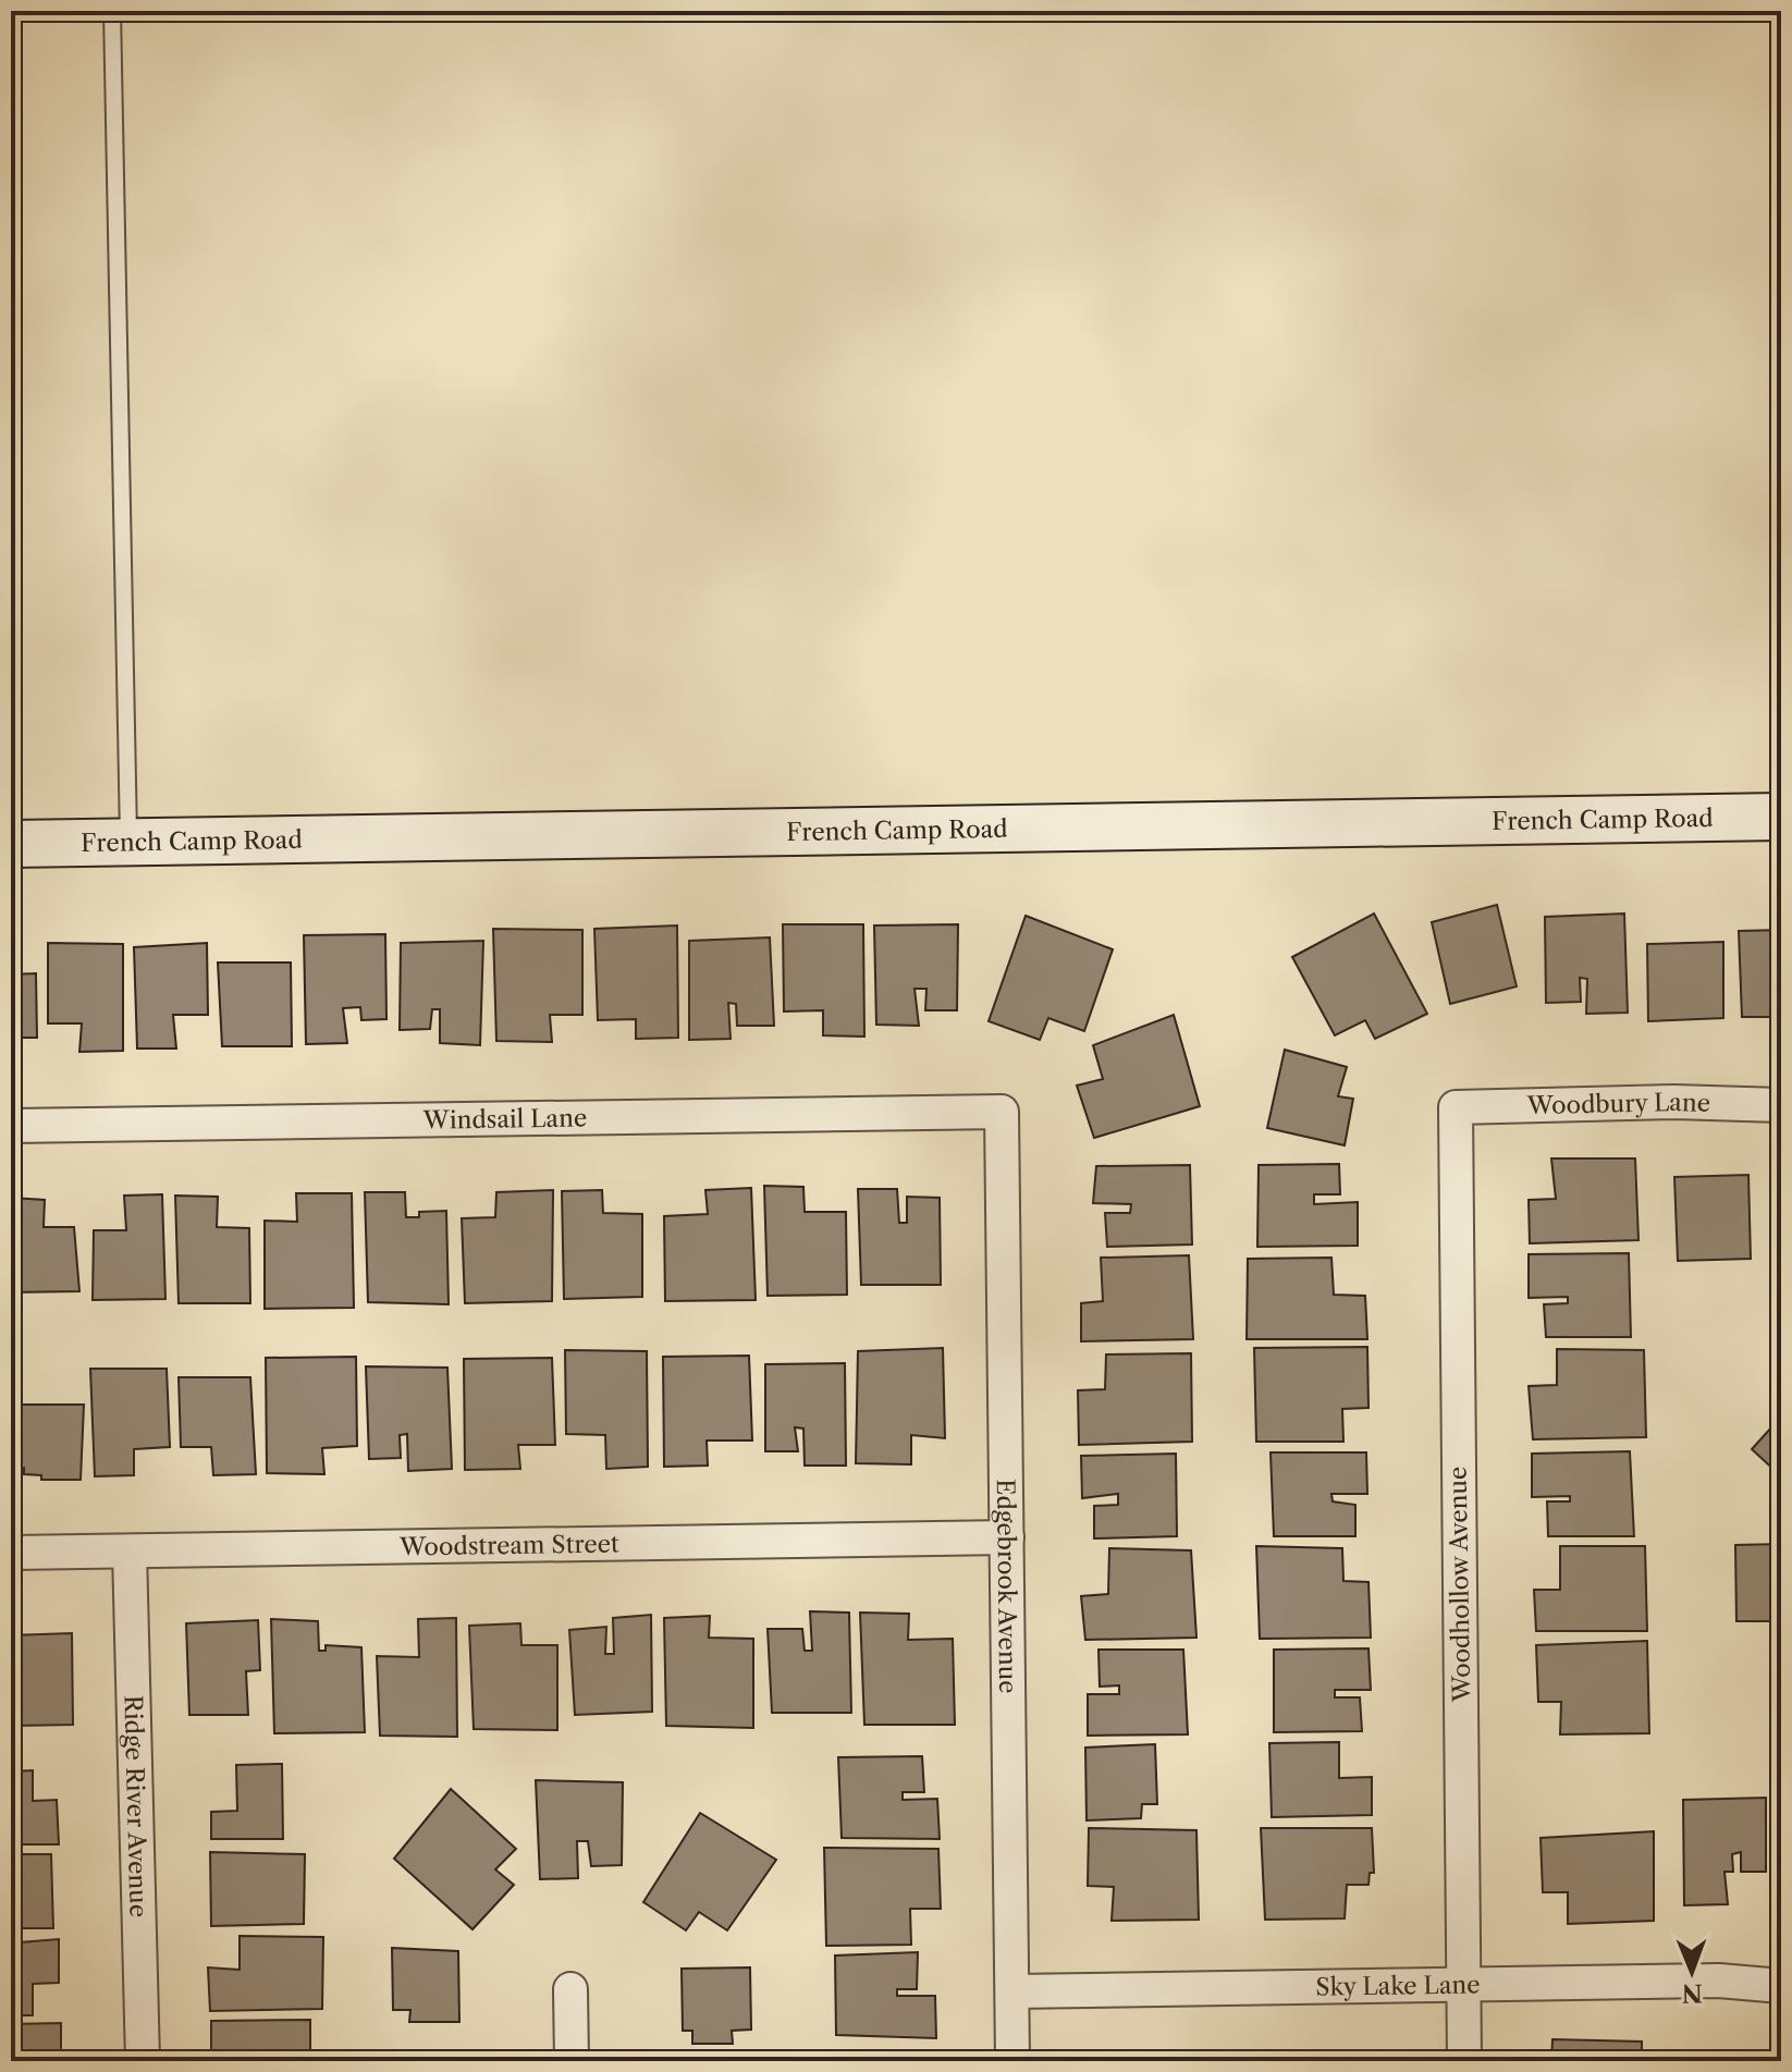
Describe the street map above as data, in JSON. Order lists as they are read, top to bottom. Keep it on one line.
{"streets":{"street":["French Camp Road","Woodbury Lane","Windsail Lane","Woodstream Street","Woodhollow Avenue","Edgebrook Avenue","Ridge River Avenue","Sky Lake Lane"]},"crossings":[["Woodbury Lane","Woodhollow Avenue"],["Windsail Lane","Edgebrook Avenue"],["Woodstream Street","Edgebrook Avenue"],["Woodstream Street","Ridge River Avenue"],["Woodhollow Avenue","Sky Lake Lane"],["Edgebrook Avenue","Sky Lake Lane"]],"north":"bottom"}
